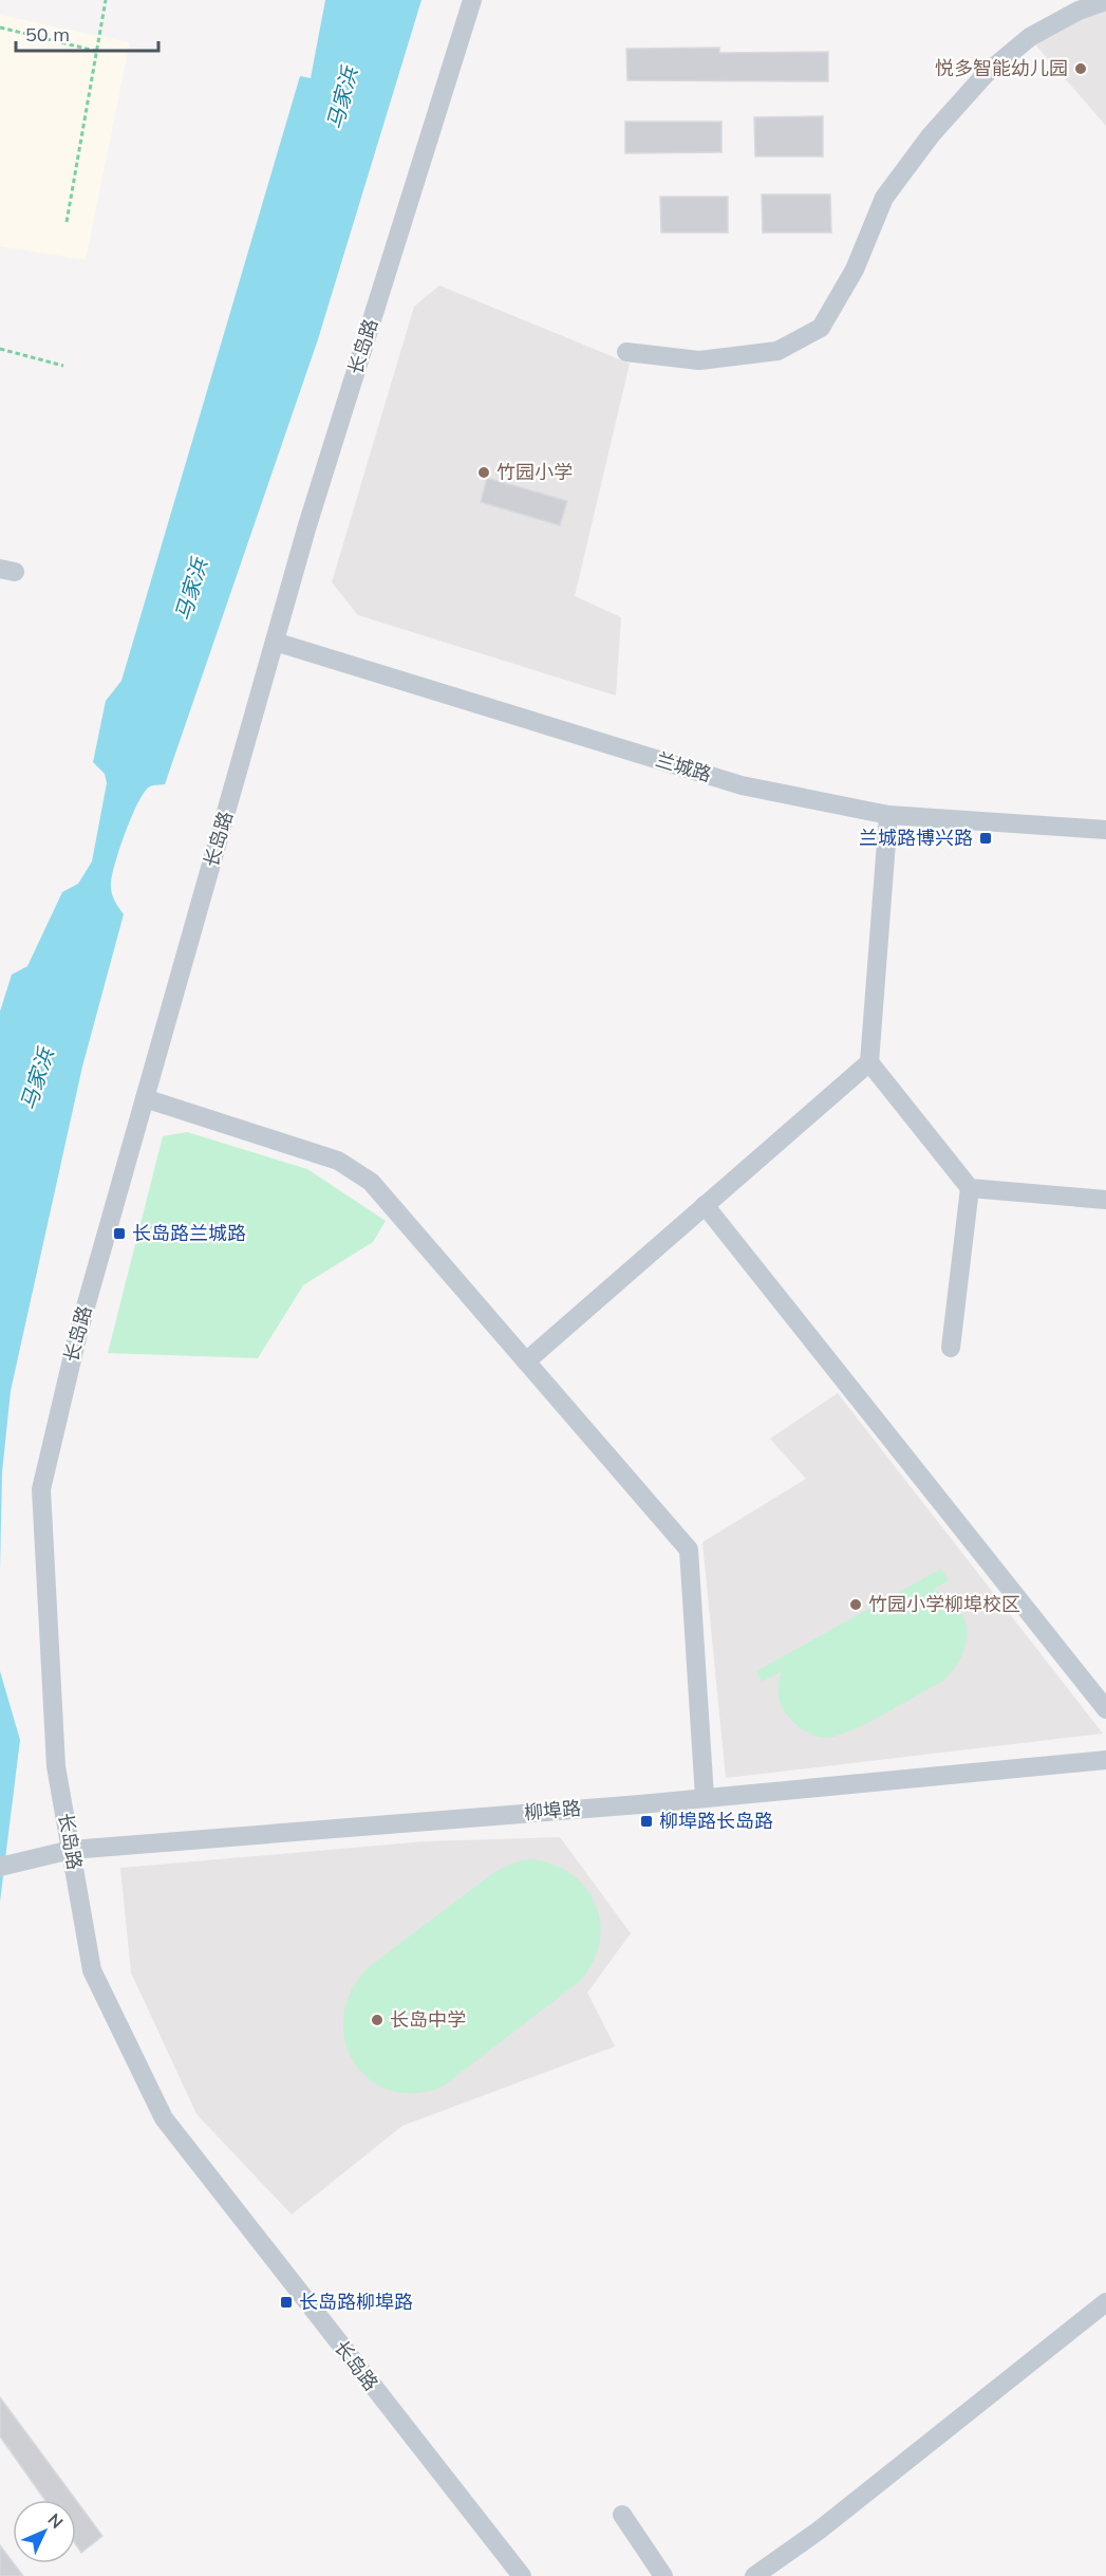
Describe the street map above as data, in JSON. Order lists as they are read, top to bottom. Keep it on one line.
{"streets":{"street":["长岛路","兰城路","柳埠路"]},"crossings":[["长岛路","兰城路"],["长岛路","柳埠路"]],"water":["马家浜"],"places":{"other":["悦多智能幼儿园","竹园小学","竹园小学柳埠校区","长岛中学"],"transit":["兰城路博兴路","长岛路兰城路","柳埠路长岛路","长岛路柳埠路"]},"scale_bar":"50 m","north":"top right"}
